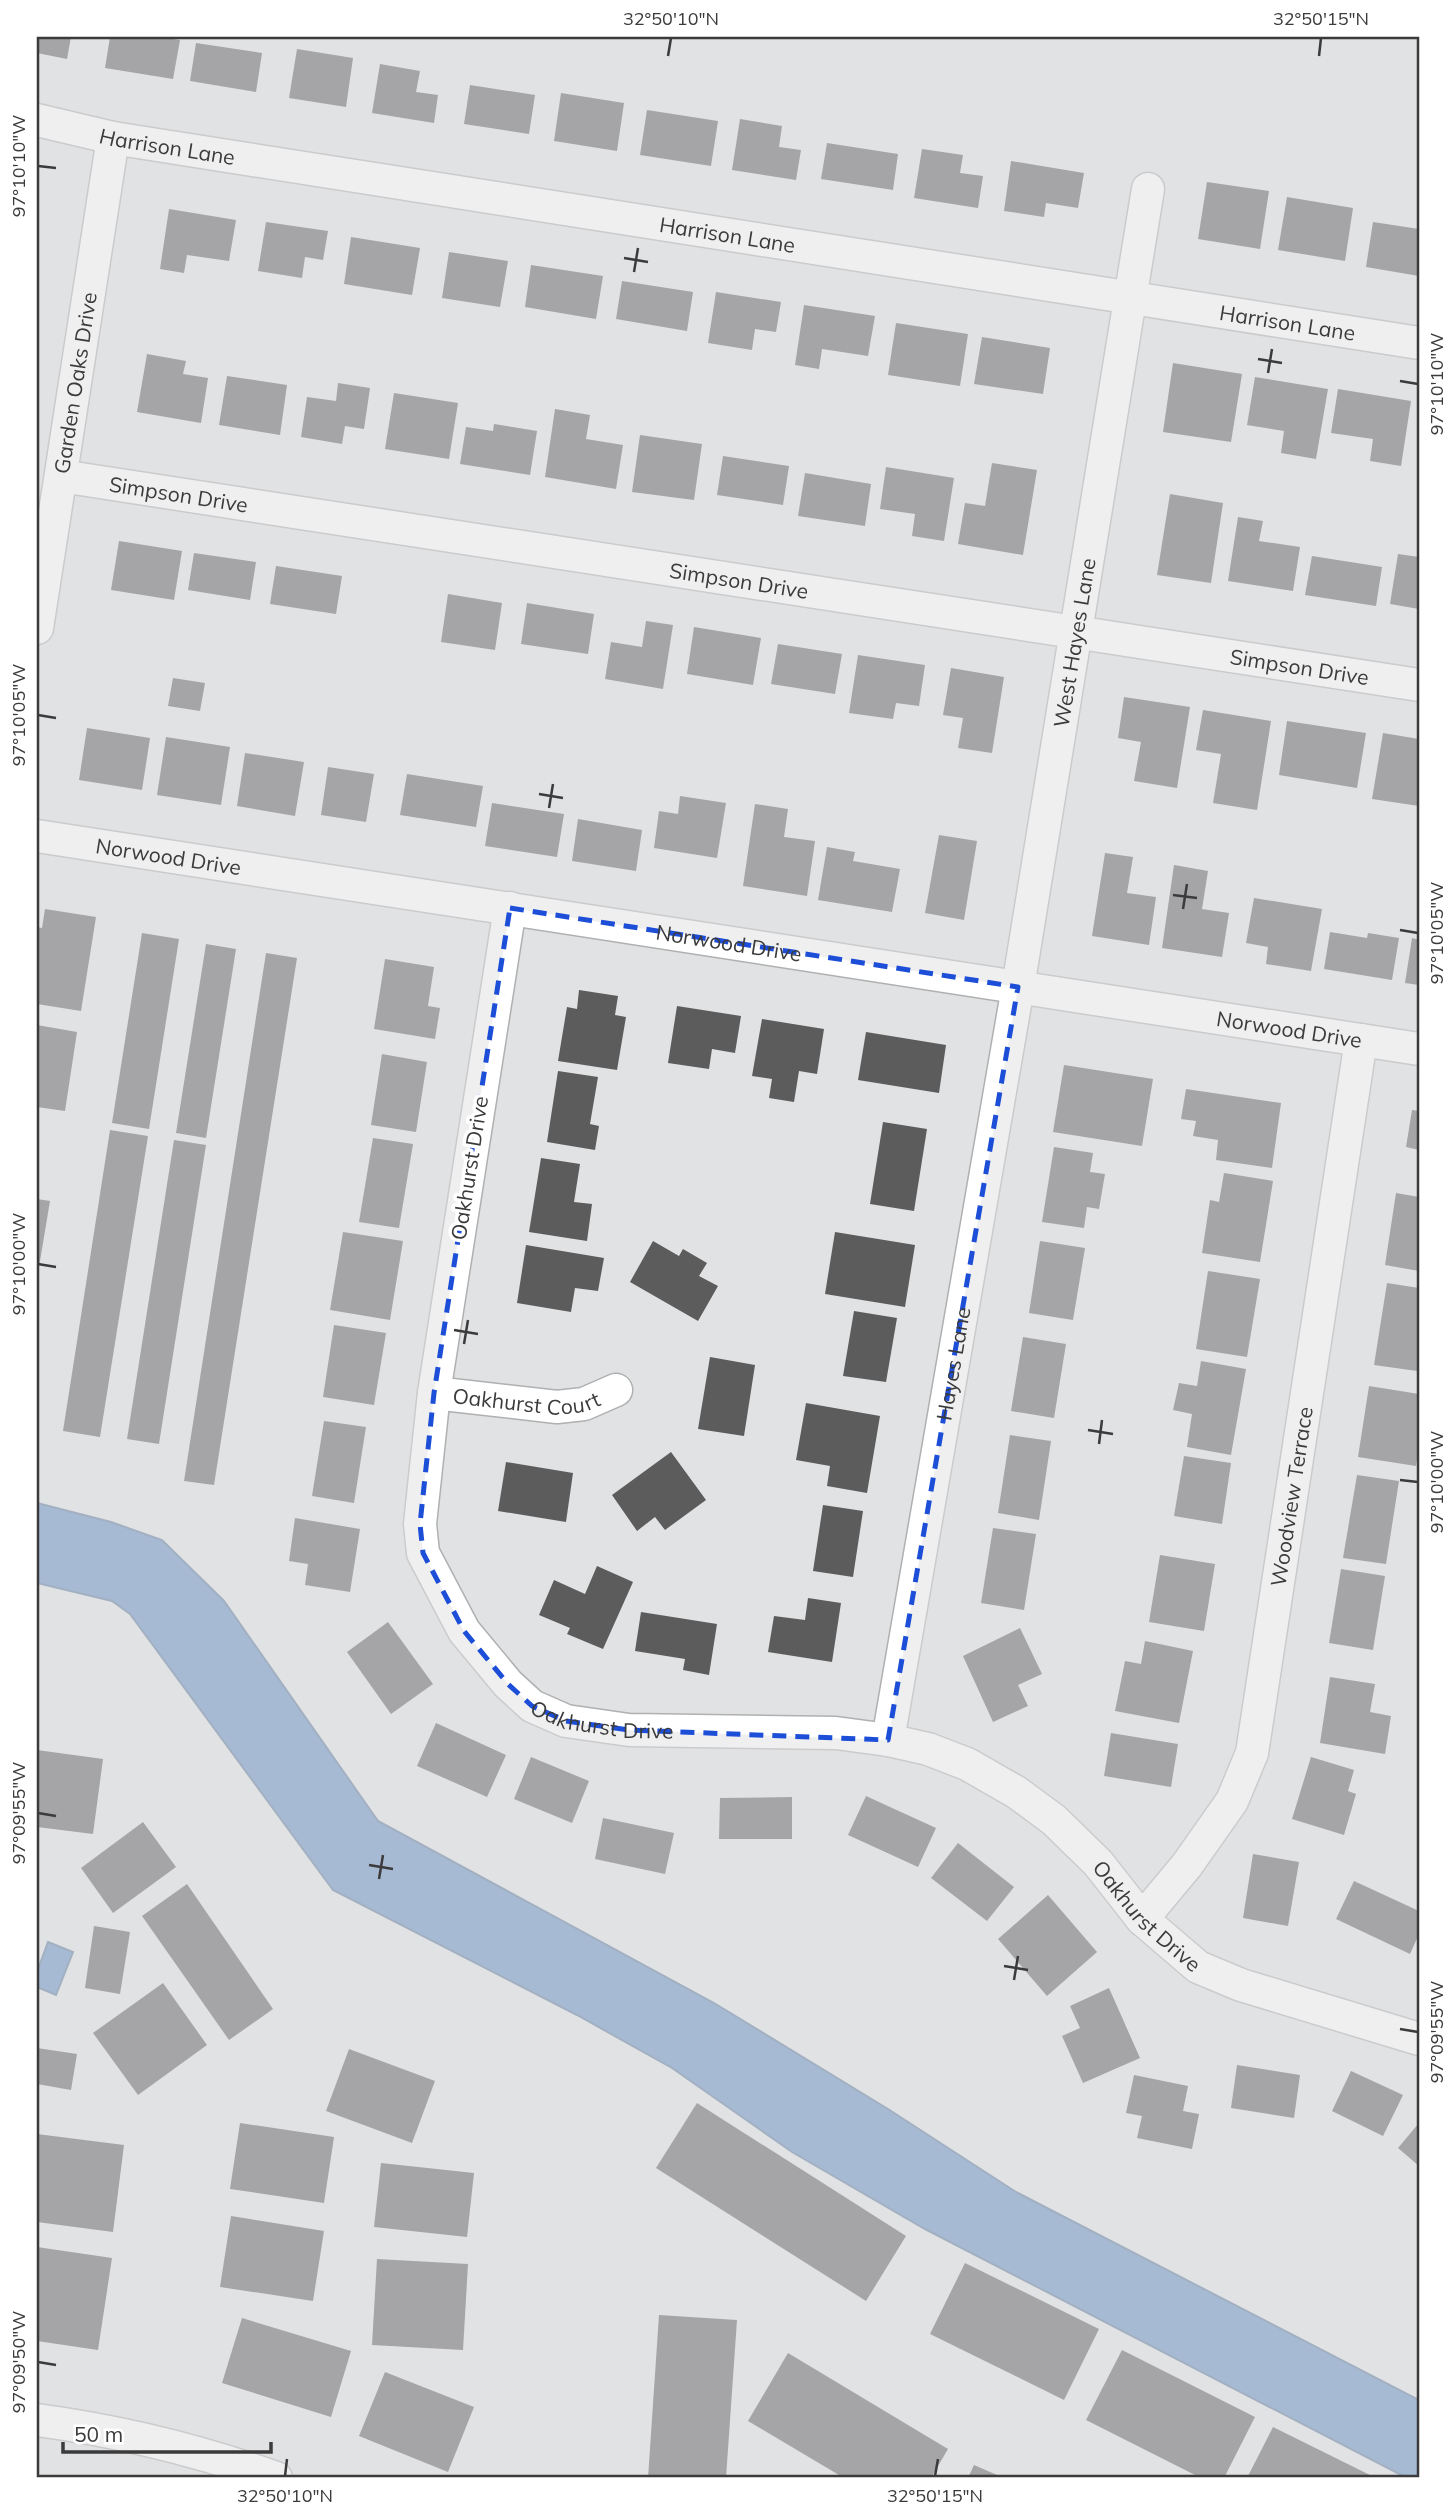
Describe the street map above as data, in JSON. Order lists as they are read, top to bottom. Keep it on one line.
{"streets":{"street":["Harrison Lane","Garden Oaks Drive","Simpson Drive","West Hayes Lane","Norwood Drive","Oakhurst Drive","Hayes Lane","Oakhurst Court","Woodview Terrace"]},"crossings":[["Harrison Lane","Garden Oaks Drive"],["Harrison Lane","West Hayes Lane"],["Garden Oaks Drive","Simpson Drive"],["Simpson Drive","West Hayes Lane"],["West Hayes Lane","Norwood Drive"],["West Hayes Lane","Hayes Lane"],["Norwood Drive","Oakhurst Drive"],["Norwood Drive","Hayes Lane"],["Norwood Drive","Woodview Terrace"],["Oakhurst Drive","Hayes Lane"],["Oakhurst Drive","Oakhurst Court"],["Oakhurst Drive","Woodview Terrace"]],"scale_bar":"50 m","coordinates":["32°50'10\"N","32°50'15\"N","97°10'10\"W","97°10'05\"W","97°10'00\"W","97°09'55\"W","97°09'50\"W"]}
